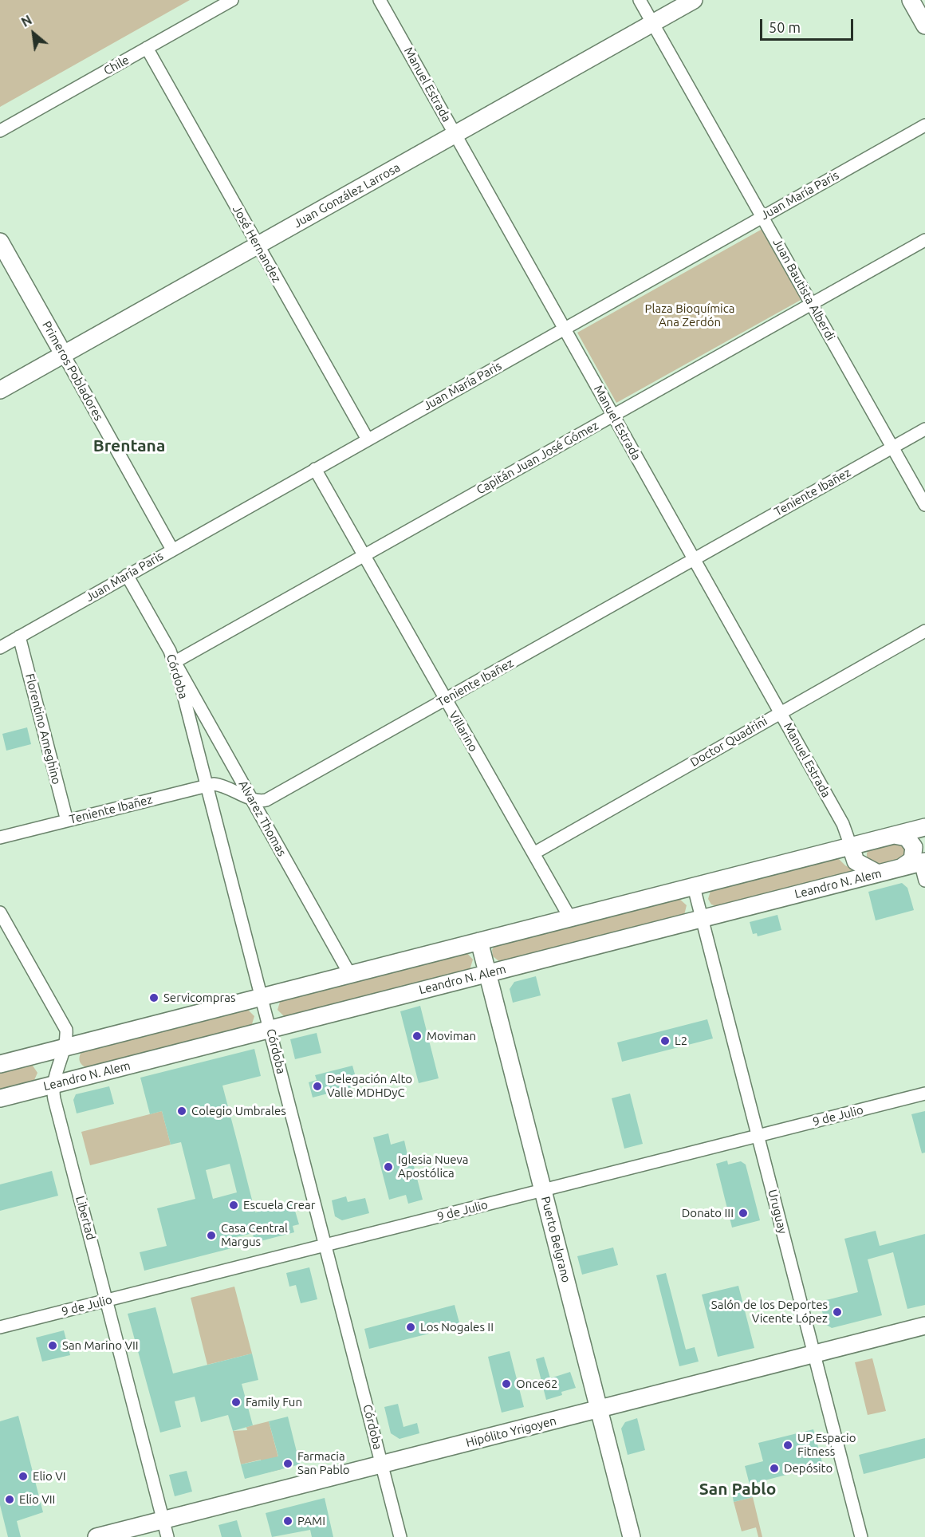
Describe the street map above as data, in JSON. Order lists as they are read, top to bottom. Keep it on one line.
{"streets":{"street":["Chile","Manuel Estrada","Juan González Larrosa","Juan María Paris","José Hernandez","Juan Bautista Alberdi","Primeros Pobladores","Capitán Juan José Gómez","Teniente Ibañez","Córdoba","Florentino Ameghino","Villarino","Doctor Quadrini","Alvarez Thomas","Leandro N. Alem","9 de Julio","Uruguay","Libertad","Puerto Belgrano","Hipólito Yrigoyen"]},"crossings":[["Chile","José Hernandez"],["Manuel Estrada","Juan González Larrosa"],["Manuel Estrada","Juan María Paris"],["Manuel Estrada","Capitán Juan José Gómez"],["Manuel Estrada","Teniente Ibañez"],["Manuel Estrada","Doctor Quadrini"],["Juan González Larrosa","José Hernandez"],["Juan González Larrosa","Juan Bautista Alberdi"],["Juan González Larrosa","Primeros Pobladores"],["Juan María Paris","José Hernandez"],["Juan María Paris","Juan Bautista Alberdi"],["Juan María Paris","Primeros Pobladores"],["Juan María Paris","Córdoba"],["Juan María Paris","Florentino Ameghino"],["Juan María Paris","Villarino"],["Juan Bautista Alberdi","Capitán Juan José Gómez"],["Juan Bautista Alberdi","Teniente Ibañez"],["Capitán Juan José Gómez","Córdoba"],["Capitán Juan José Gómez","Villarino"],["Capitán Juan José Gómez","Alvarez Thomas"],["Teniente Ibañez","Córdoba"],["Teniente Ibañez","Florentino Ameghino"],["Teniente Ibañez","Villarino"],["Teniente Ibañez","Alvarez Thomas"],["Córdoba","Alvarez Thomas"],["Córdoba","Leandro N. Alem"],["Córdoba","9 de Julio"],["Córdoba","Hipólito Yrigoyen"],["Villarino","Doctor Quadrini"],["Leandro N. Alem","Uruguay"],["Leandro N. Alem","Libertad"],["Leandro N. Alem","Puerto Belgrano"],["9 de Julio","Uruguay"],["9 de Julio","Libertad"],["9 de Julio","Puerto Belgrano"],["Uruguay","Hipólito Yrigoyen"],["Libertad","Hipólito Yrigoyen"],["Puerto Belgrano","Hipólito Yrigoyen"]],"districts":["Brentana","San Pablo"],"parks":["Plaza Bioquímica Ana Zerdón"],"places":["Servicompras","Moviman","L2","Delegación Alto Valle MDHDyC","Colegio Umbrales","Iglesia Nueva Apostólica","Escuela Crear","Donato III","Casa Central Margus","Salón de los Deportes Vicente López","Los Nogales II","San Marino VII","Once62","Family Fun","UP Espacio Fitness","Farmacia San Pablo","Depósito","Elio VI","Elio VII","PAMI"],"scale_bar":"50 m","north":"top left"}
